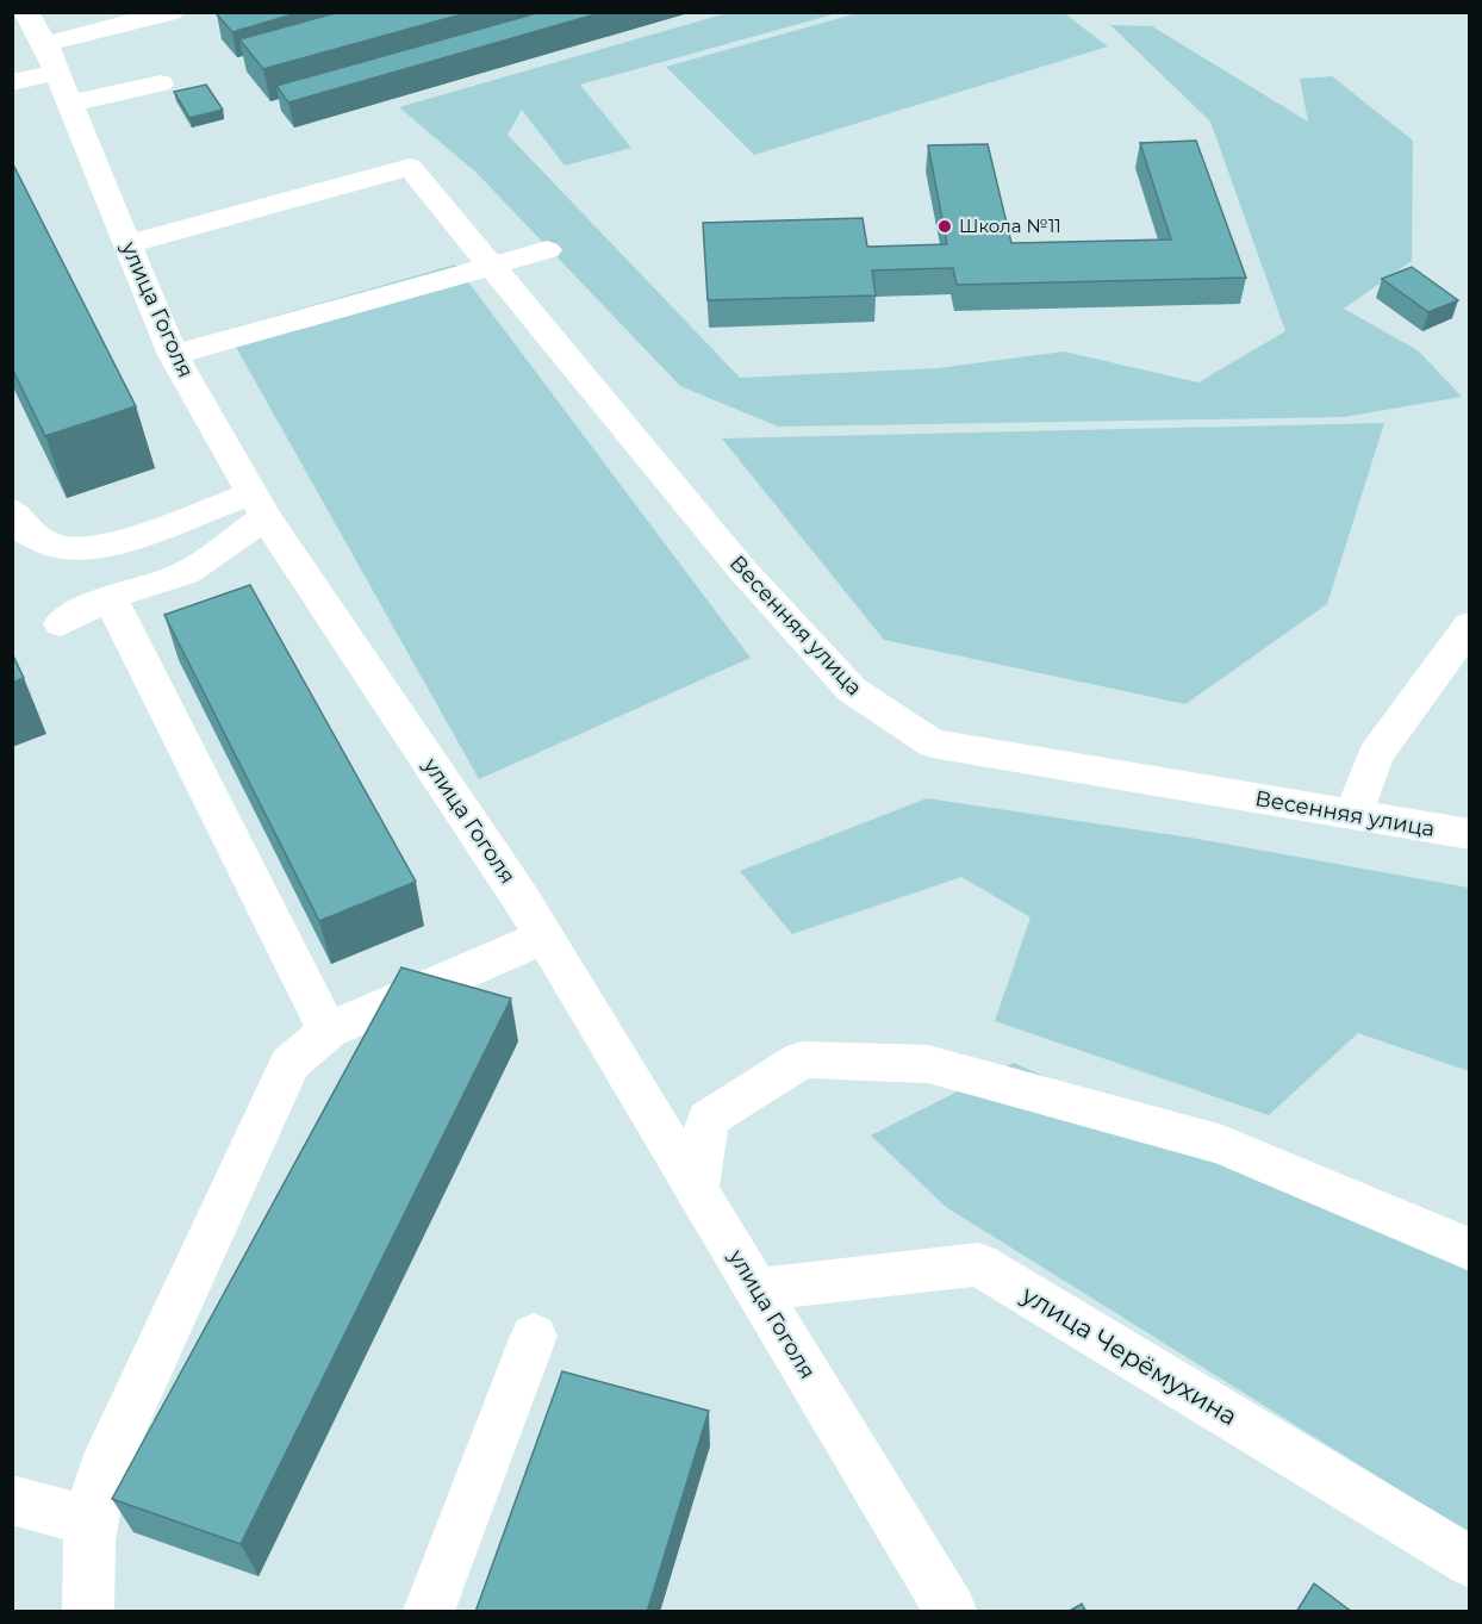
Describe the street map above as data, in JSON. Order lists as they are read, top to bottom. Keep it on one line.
{"streets":{"street":["улица Гоголя","Весенняя улица","улица Черёмухина"]},"crossings":[["улица Гоголя","Весенняя улица"],["улица Гоголя","улица Черёмухина"]],"places":["Школа №11"]}
